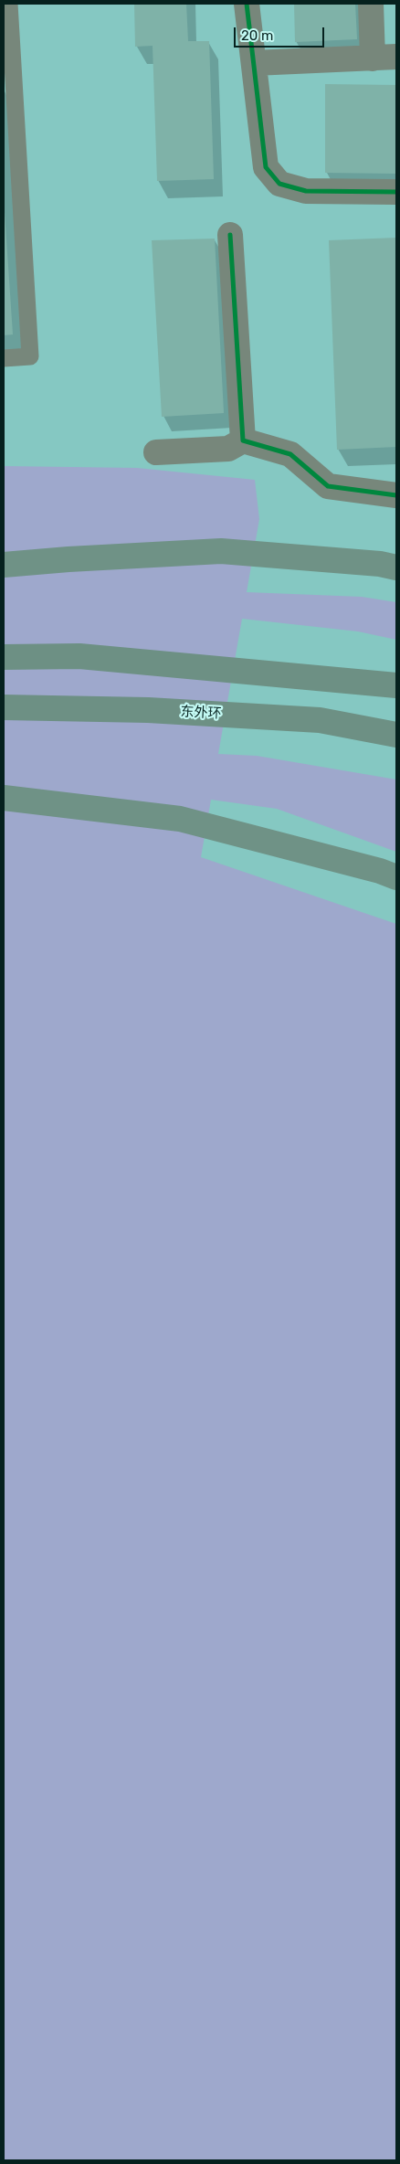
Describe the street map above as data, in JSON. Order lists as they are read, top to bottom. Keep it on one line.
{"streets":{"highway":["东外环"]},"scale_bar":"20 m"}
